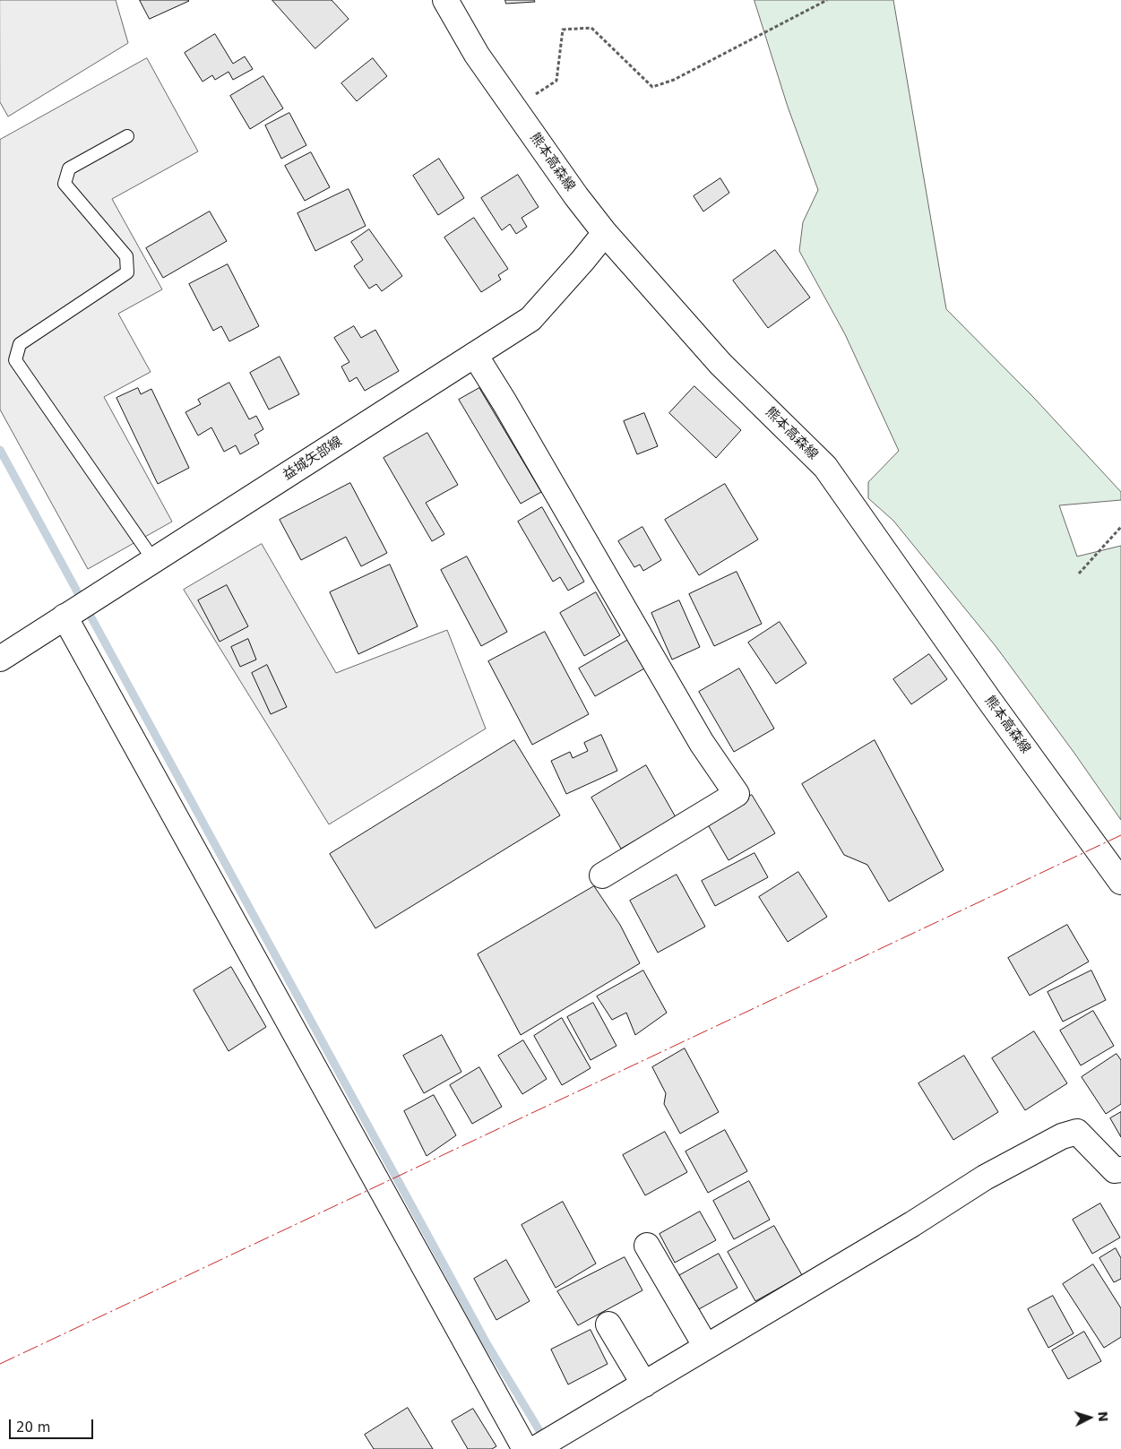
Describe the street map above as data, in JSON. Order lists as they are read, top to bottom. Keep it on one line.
{"streets":{"street":["熊本高森線","益城矢部線"]},"crossings":[["熊本高森線","益城矢部線"]],"scale_bar":"20 m","north":"right"}
